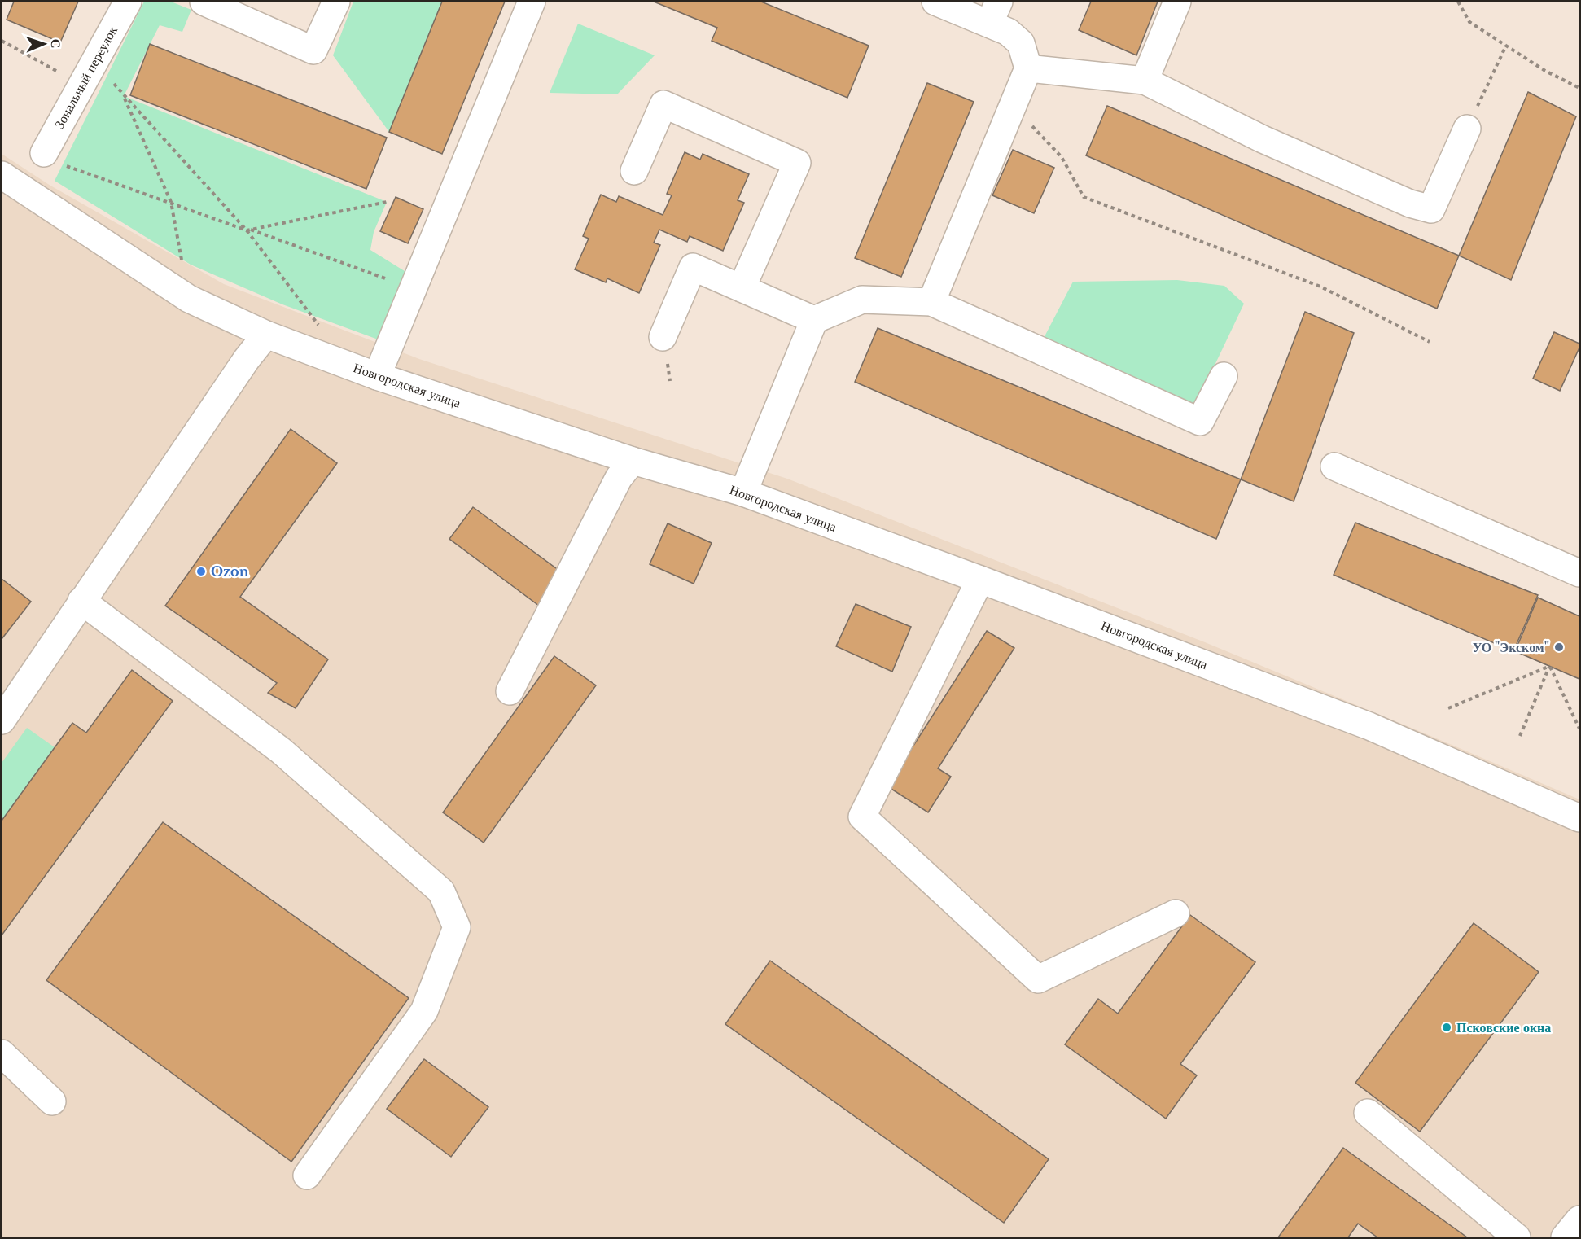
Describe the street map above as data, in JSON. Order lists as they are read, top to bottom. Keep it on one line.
{"streets":{"street":["Зональный переулок","Новгородская улица"]},"places":["Ozon","УО \"Экском\"","Псковские окна"],"north":"right"}
